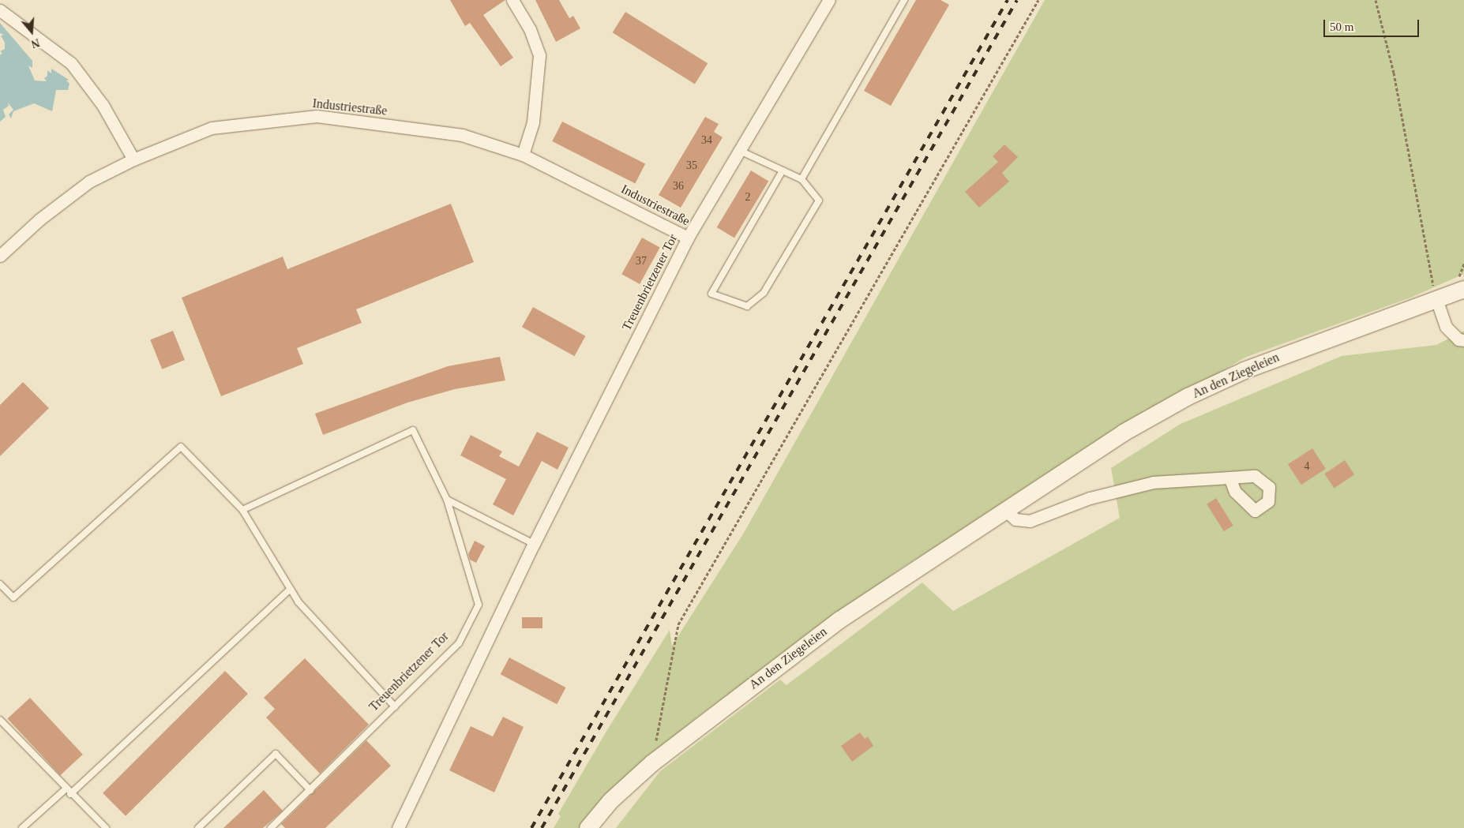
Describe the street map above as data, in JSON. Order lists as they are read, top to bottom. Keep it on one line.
{"streets":{"street":["Industriestraße","Treuenbrietzener Tor","An den Ziegeleien"]},"crossings":[["Industriestraße","Treuenbrietzener Tor"]],"house_numbers":["34","35","36","2","37","4"],"scale_bar":"50 m","north":"bottom"}
